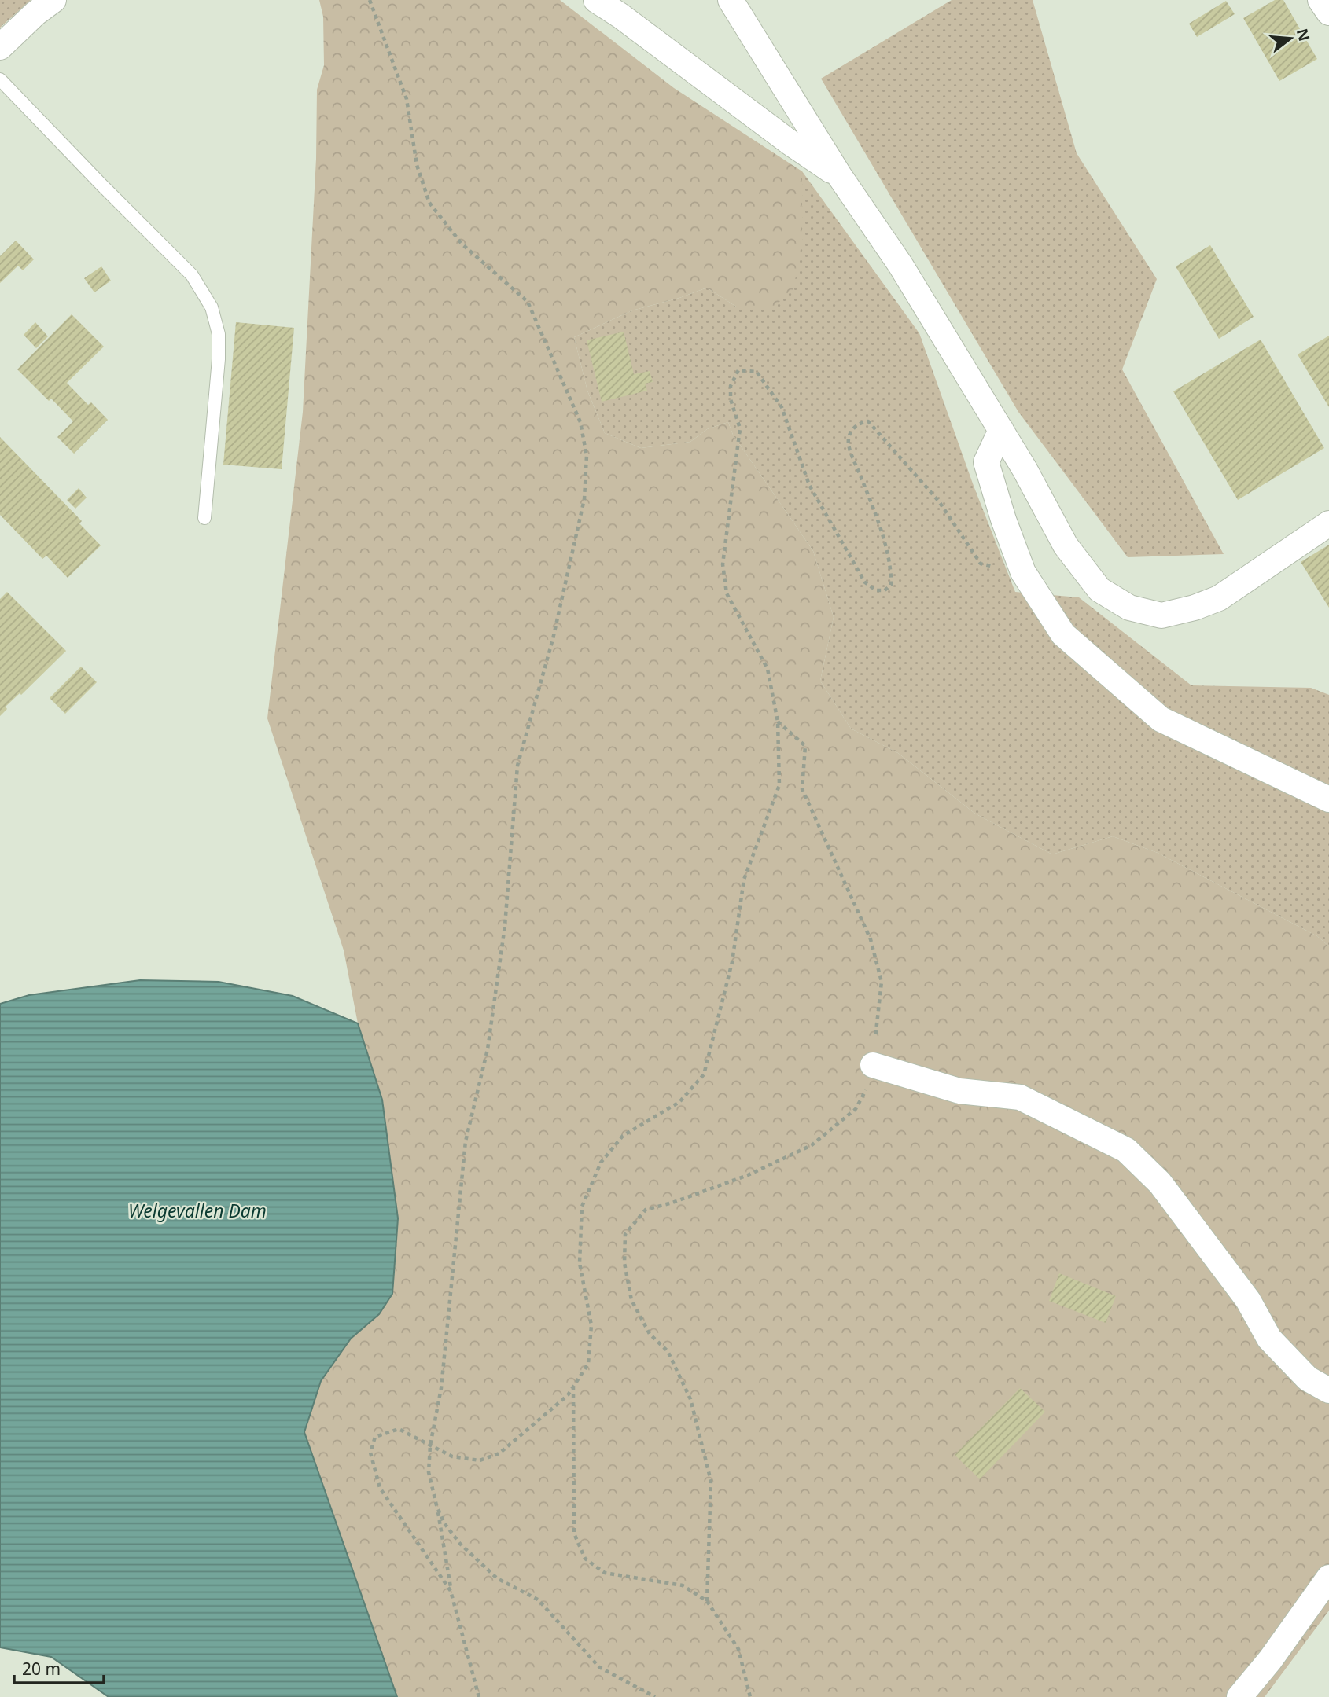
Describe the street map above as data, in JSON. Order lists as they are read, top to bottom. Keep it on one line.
{"water":["Welgevallen Dam"],"scale_bar":"20 m","north":"right"}
